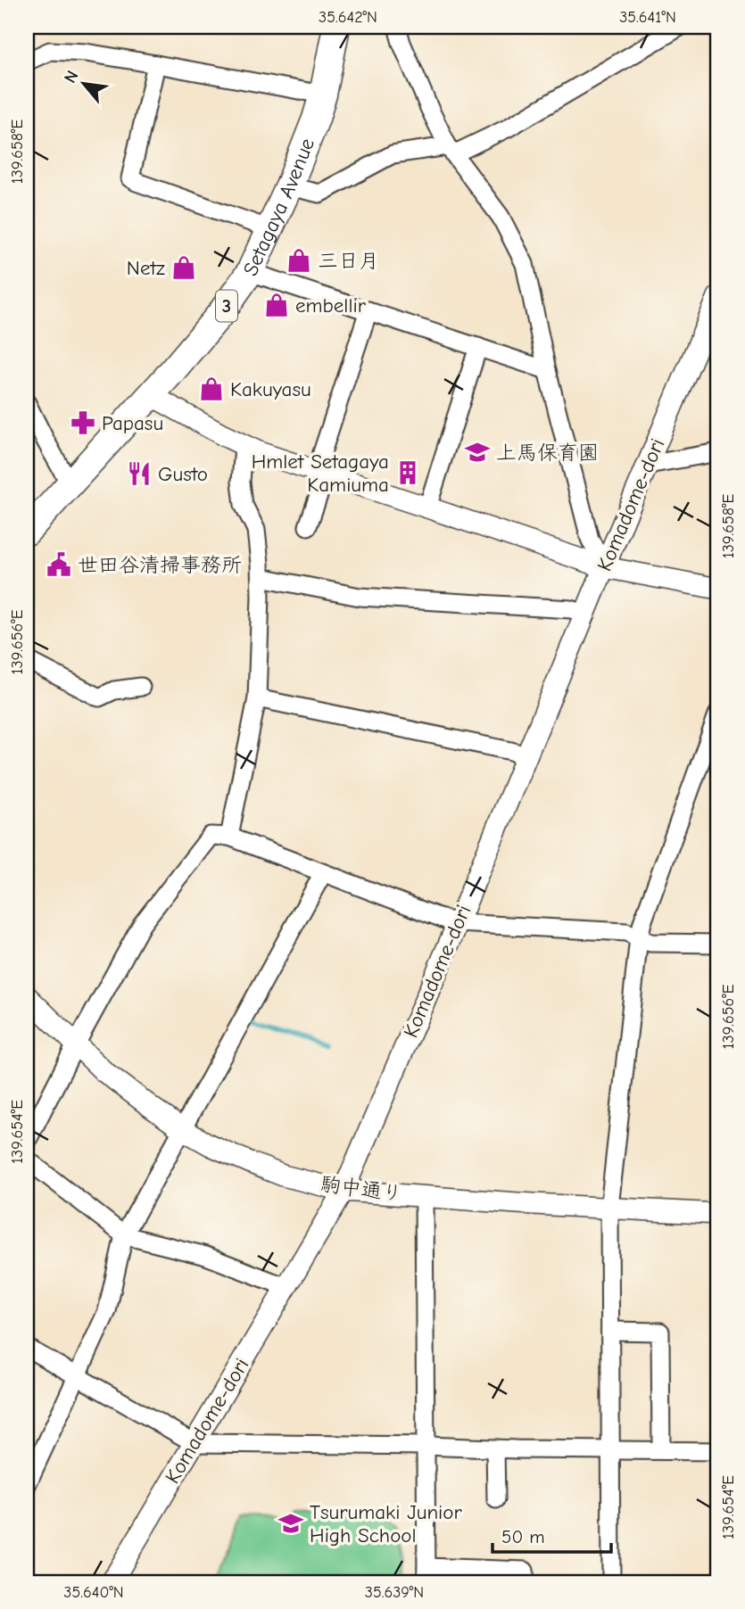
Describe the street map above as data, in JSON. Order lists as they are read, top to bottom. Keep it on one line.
{"streets":{"main road":["Setagaya Avenue","3"],"street":["Komadome-dori","駒中通り"]},"crossings":[["Komadome-dori","駒中通り"]],"places":{"shop":["三日月","Netz","embellir","Kakuyasu"],"pharmacy":["Papasu"],"school or university":["上馬保育園","Tsurumaki Junior High School"],"building":["Hmlet Setagaya Kamiuma"],"restaurant":["Gusto"],"public building":["世田谷清掃事務所"]},"scale_bar":"50 m","north":"top left","coordinates":["35.642°N","35.641°N","139.658°E","139.656°E","139.654°E","35.640°N","35.639°N"]}
